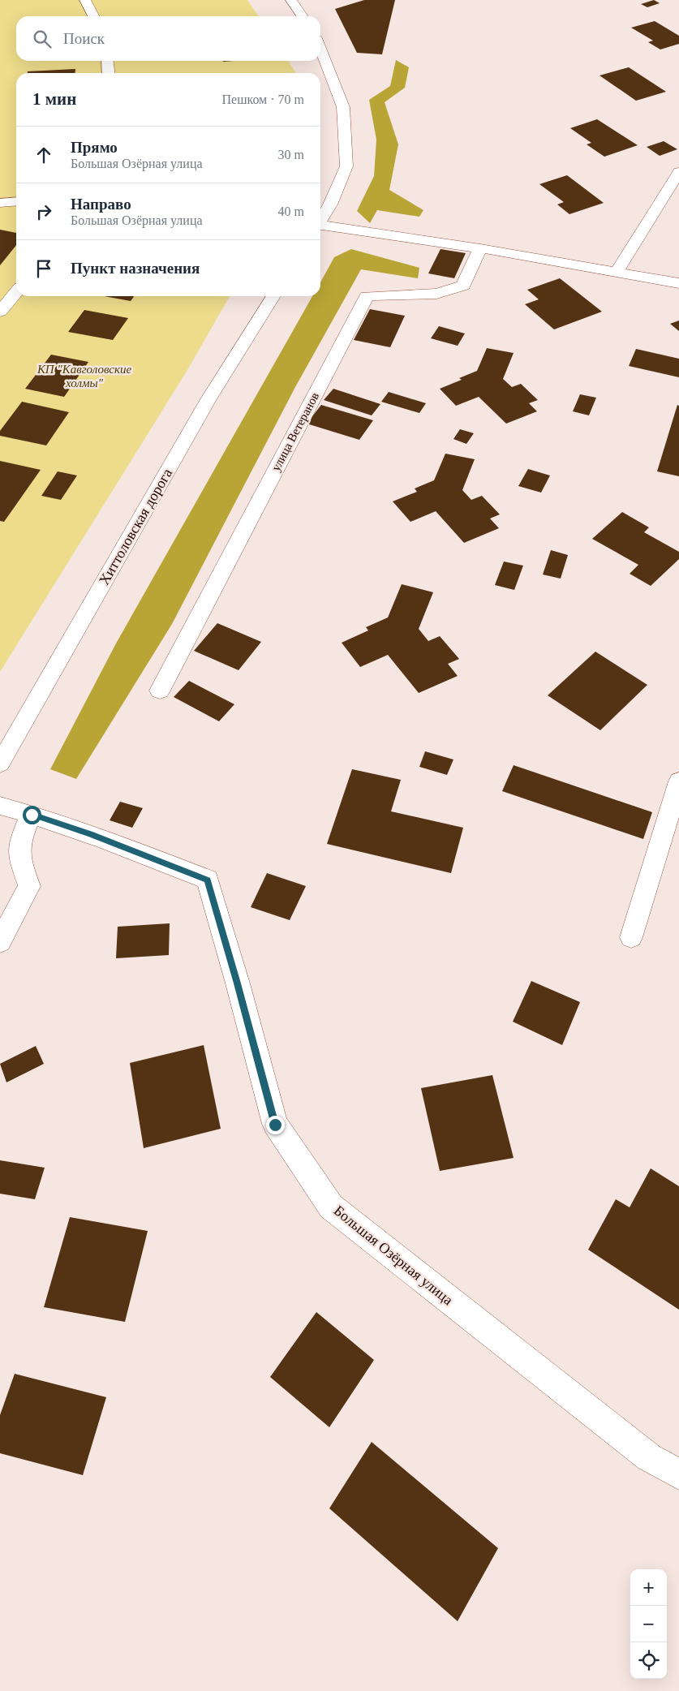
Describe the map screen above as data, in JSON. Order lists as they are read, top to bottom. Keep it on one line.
{"streets":{"street":["улица Ветеранов","Хиттоловская дорога","Большая Озёрная улица"]},"parks":["КП \"Кавголовские холмы\""],"page":{"search":"Поиск","heading":["1 мин","Пешком · 70 m"],"list":[["Прямо","Большая Озёрная улица","30 m"],["Направо","Большая Озёрная улица","40 m"],"Пункт назначения"],"map_buttons":["+","−"]}}
